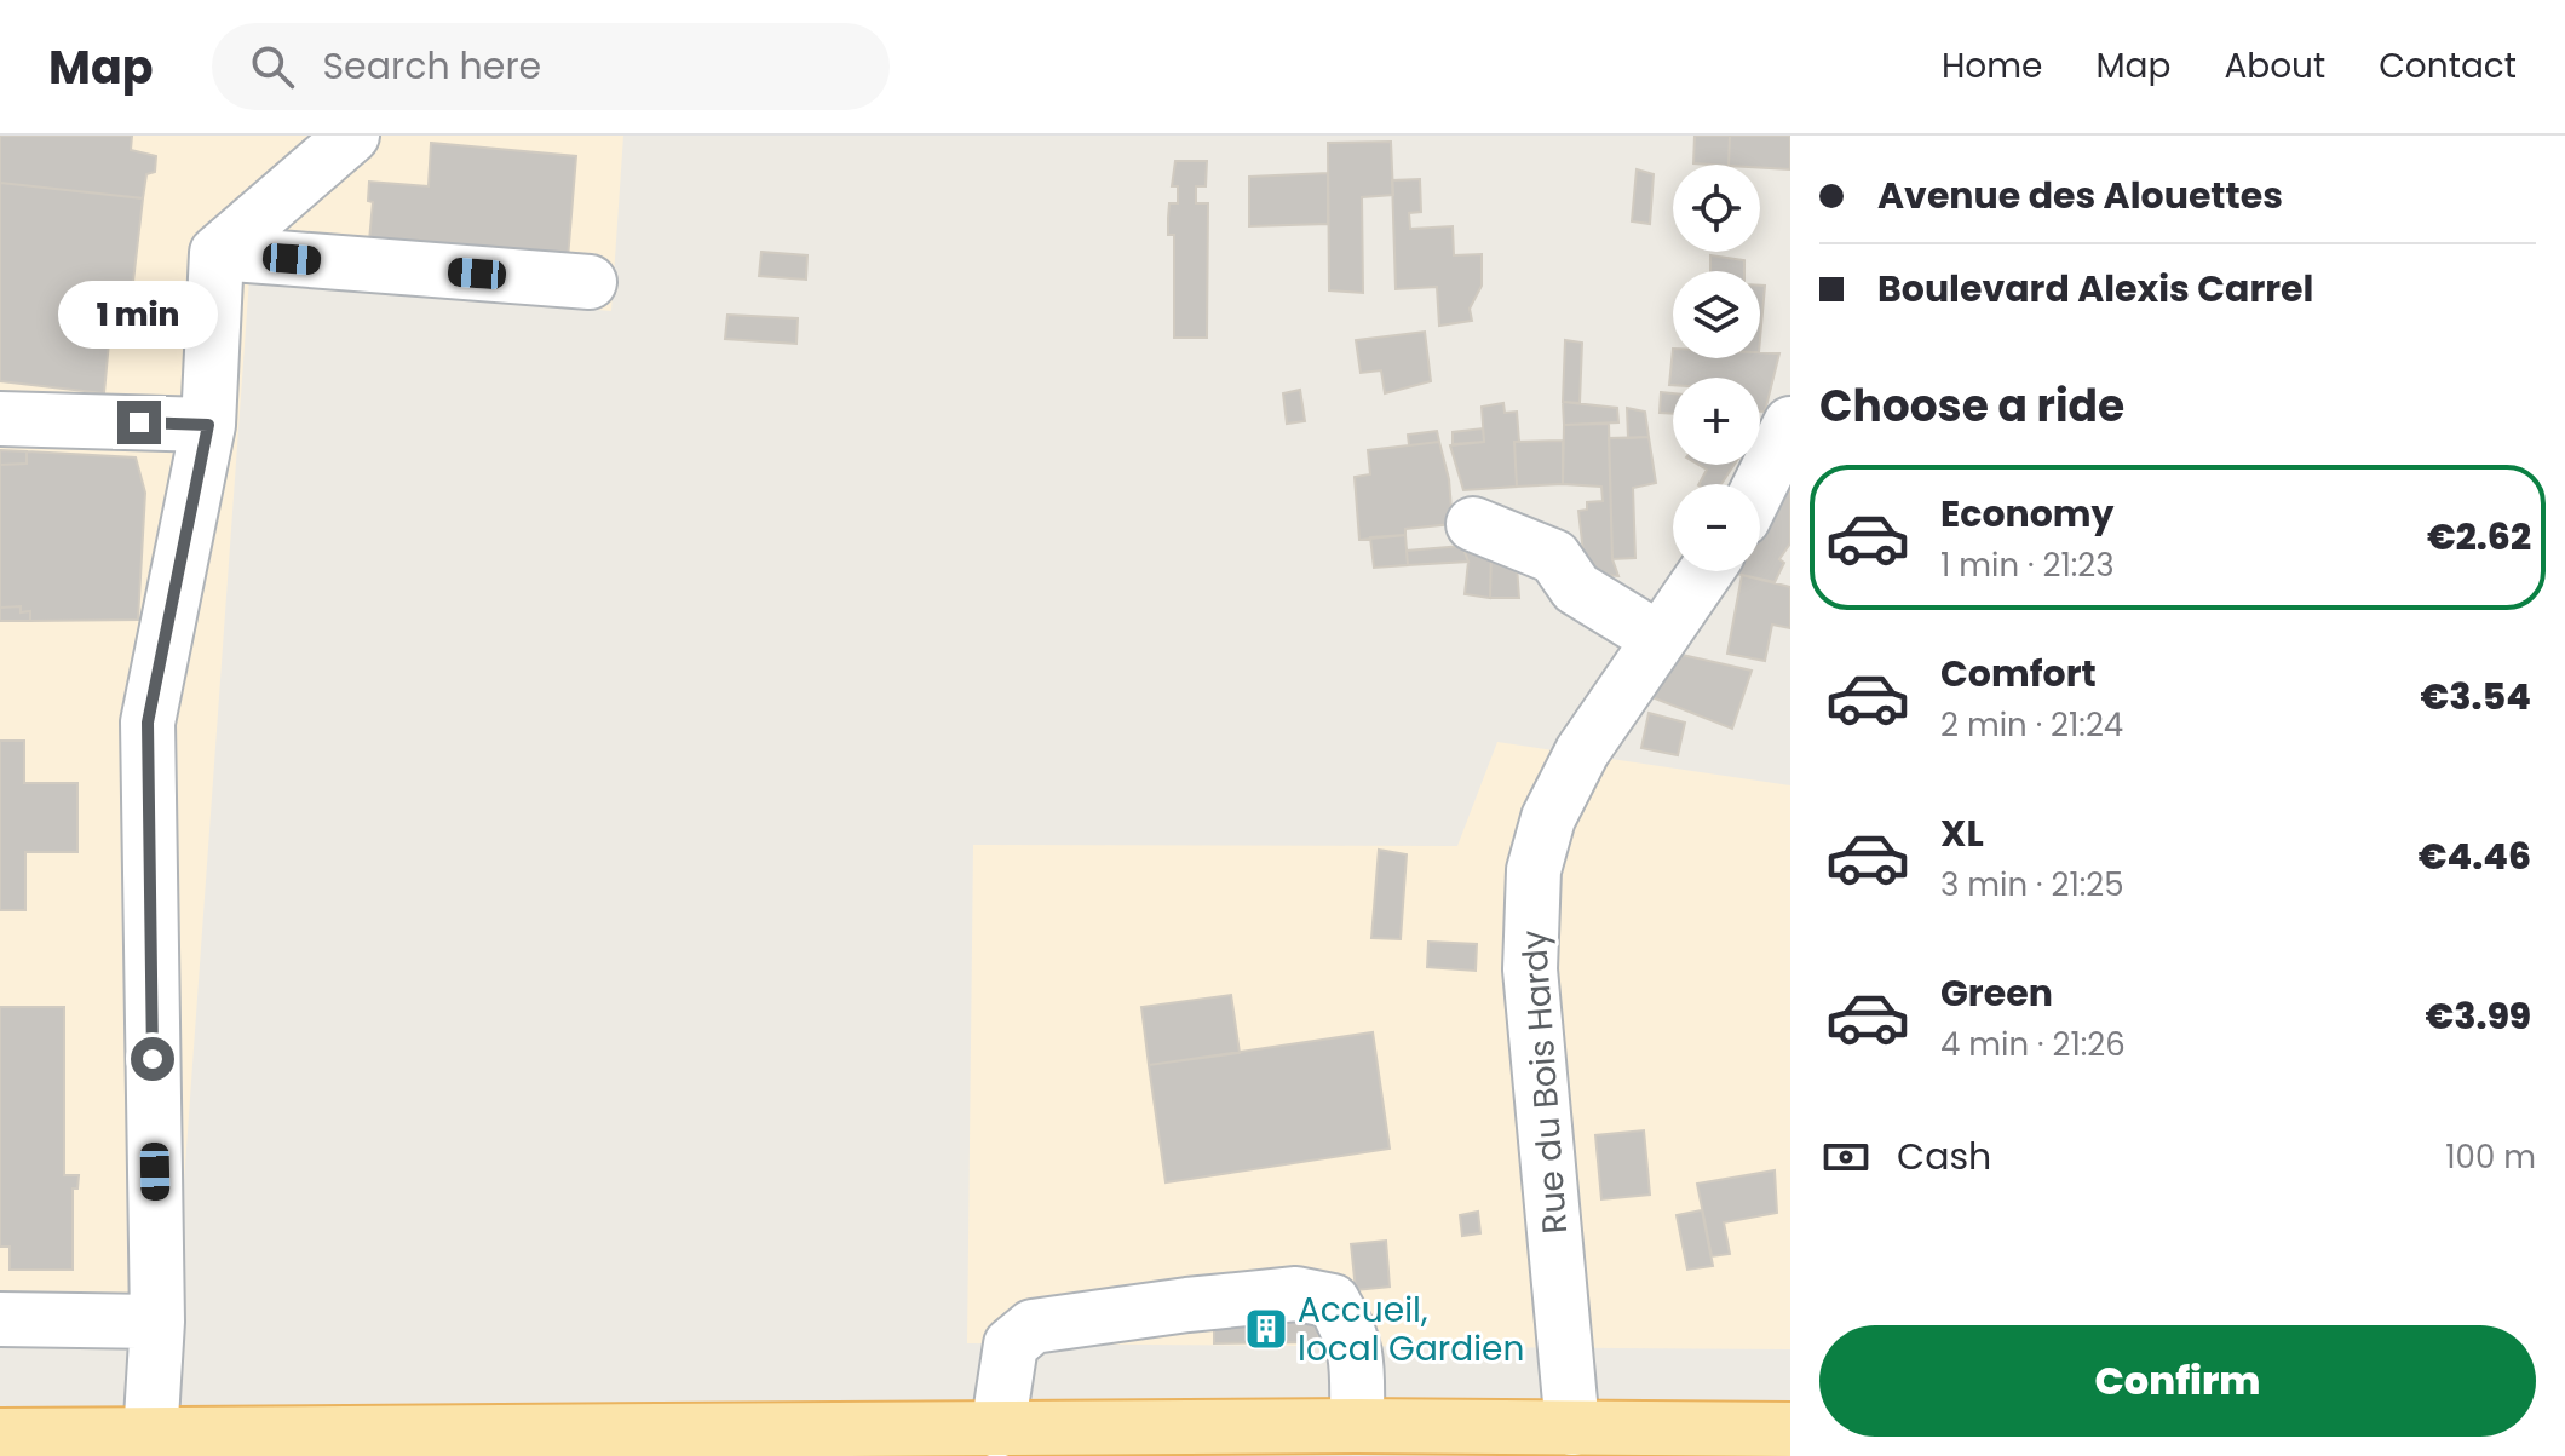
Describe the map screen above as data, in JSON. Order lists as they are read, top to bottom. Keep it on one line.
{"streets":{"street":["Rue du Bois Hardy"]},"places":{"building":["Accueil, local Gardien"]},"page":{"header":"Map","search":"Search here","nav":["Home","Map","About","Contact"],"banner":["Avenue des Alouettes","Boulevard Alexis Carrel"],"map_buttons":["+","−"],"bubble":"1 min","heading":"Choose a ride","list":[{"name":"Economy","note":"1 min · 21:23","value":"€2.62"},{"name":"Comfort","note":"2 min · 21:24","value":"€3.54"},{"name":"XL","note":"3 min · 21:25","value":"€4.46"},{"name":"Green","note":"4 min · 21:26","value":"€3.99"}],"pay":["Cash","100 m"],"buttons":"Confirm"}}
